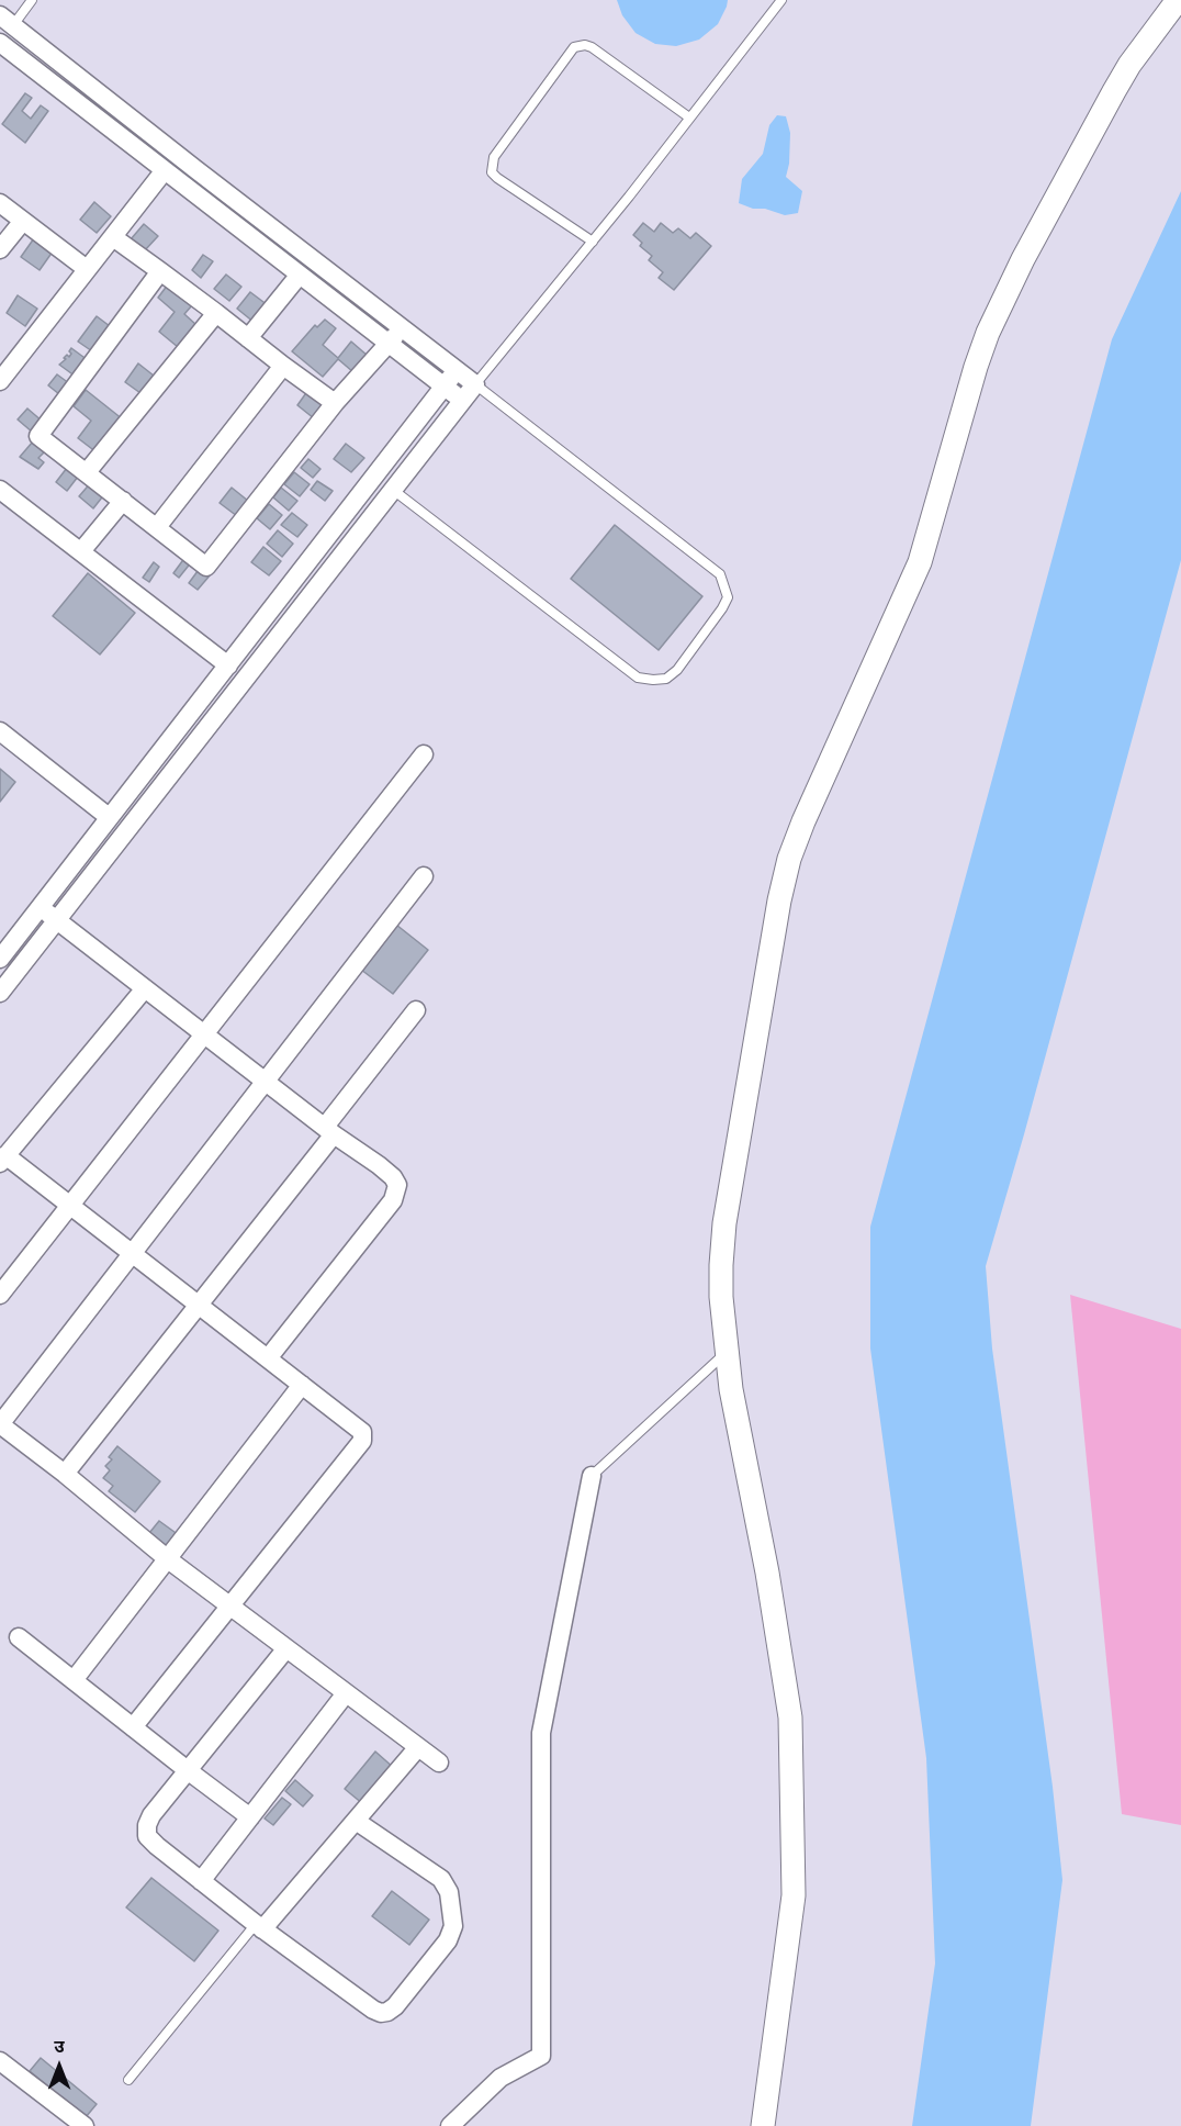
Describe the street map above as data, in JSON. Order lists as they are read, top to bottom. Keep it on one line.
{"north":"top"}
